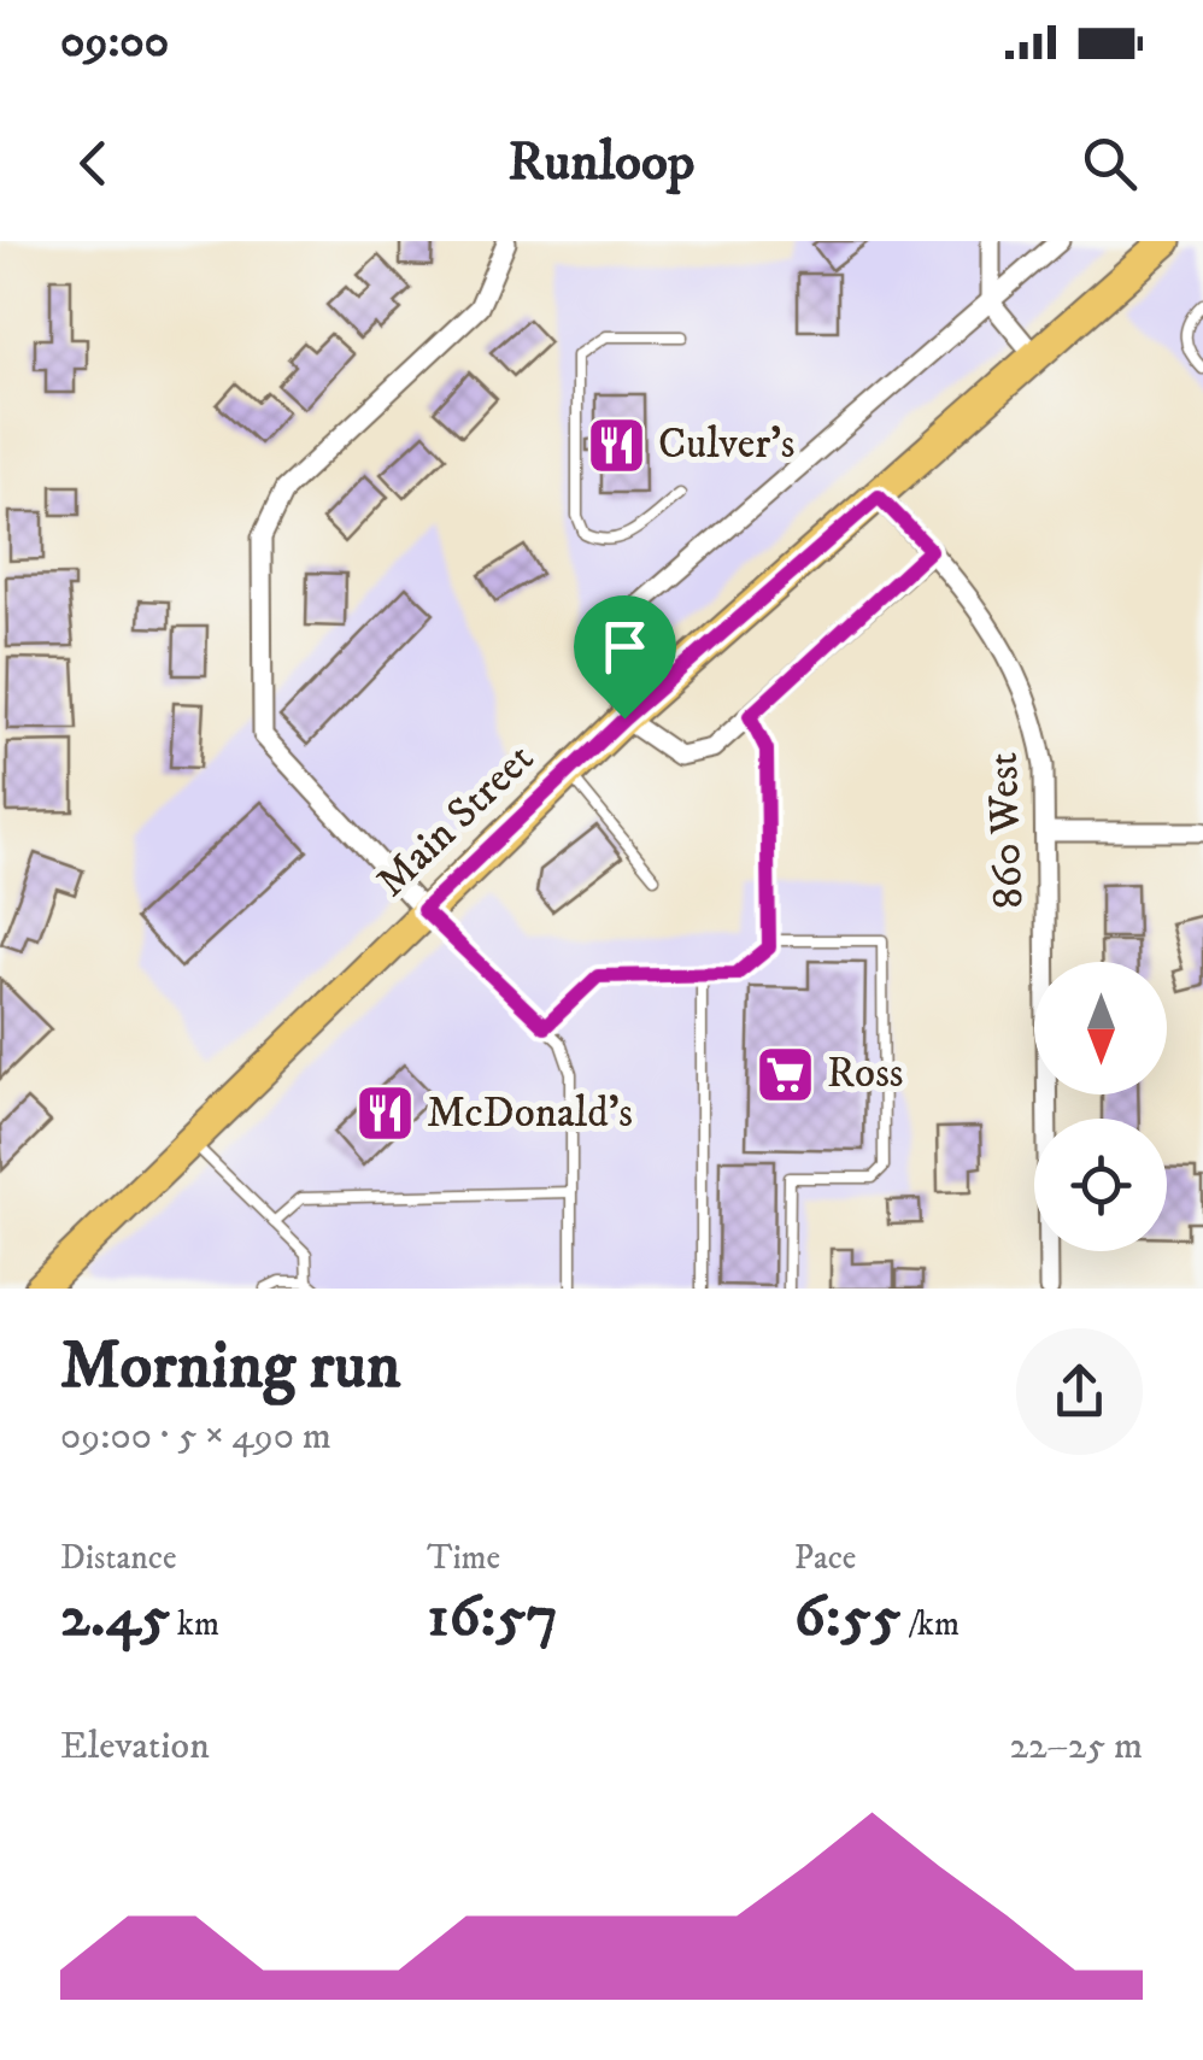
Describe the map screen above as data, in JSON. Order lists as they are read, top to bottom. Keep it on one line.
{"streets":{"main road":["Main Street"],"street":["860 West"]},"crossings":[["Main Street","860 West"]],"places":{"restaurant":["Culver's","McDonald's"],"supermarket":["Ross"]},"north":"bottom","page":{"status":"09:00","header":"Runloop","heading":["Morning run","09:00 · 5 × 490 m"],"stats":[["Distance","2.45 km"],["Time","16:57"],["Pace","6:55 /km"]],"chart":["Elevation","22–25 m"]}}
